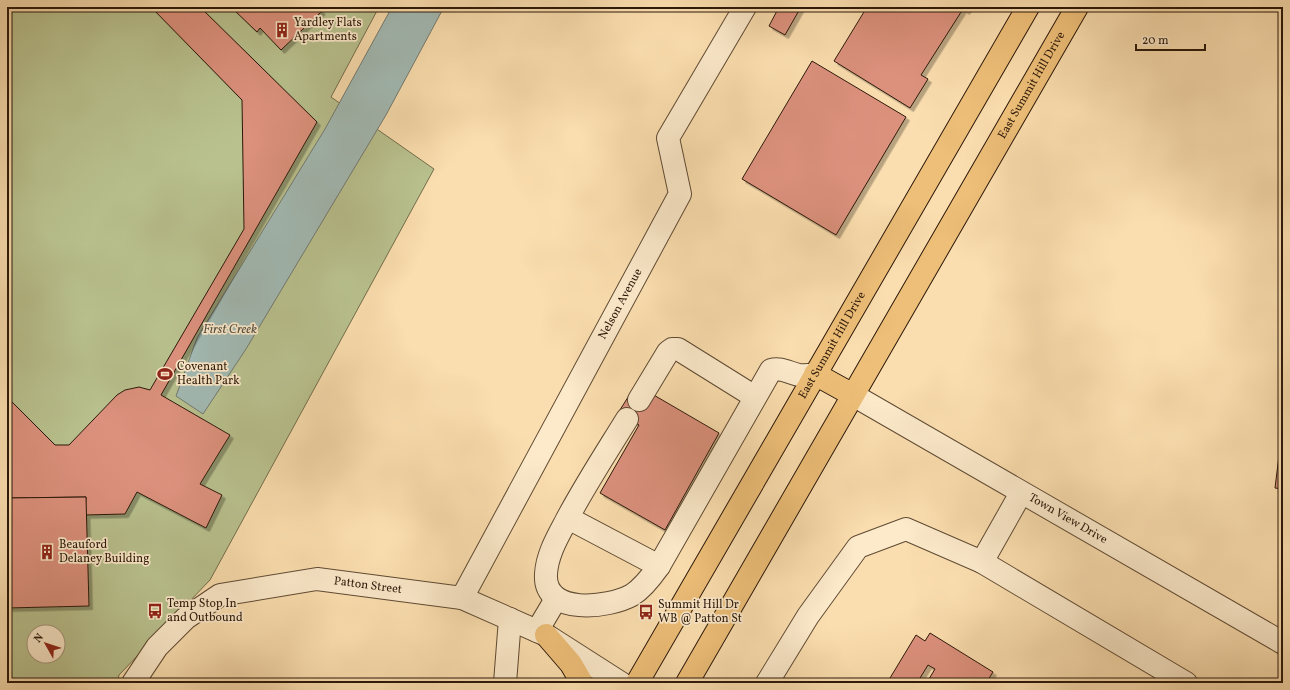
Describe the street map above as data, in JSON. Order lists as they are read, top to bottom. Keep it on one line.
{"streets":{"main road":["East Summit Hill Drive"],"street":["Nelson Avenue","Town View Drive","Patton Street"]},"crossings":[["East Summit Hill Drive","Town View Drive"],["Nelson Avenue","Patton Street"]],"water":["First Creek"],"places":{"building":["Yardley Flats Apartments","Beauford Delaney Building"],"sports":["Covenant Health Park"],"bus stop":["Temp Stop In and Outbound","Summit Hill Dr WB @ Patton St"]},"scale_bar":"20 m","north":"top left"}
